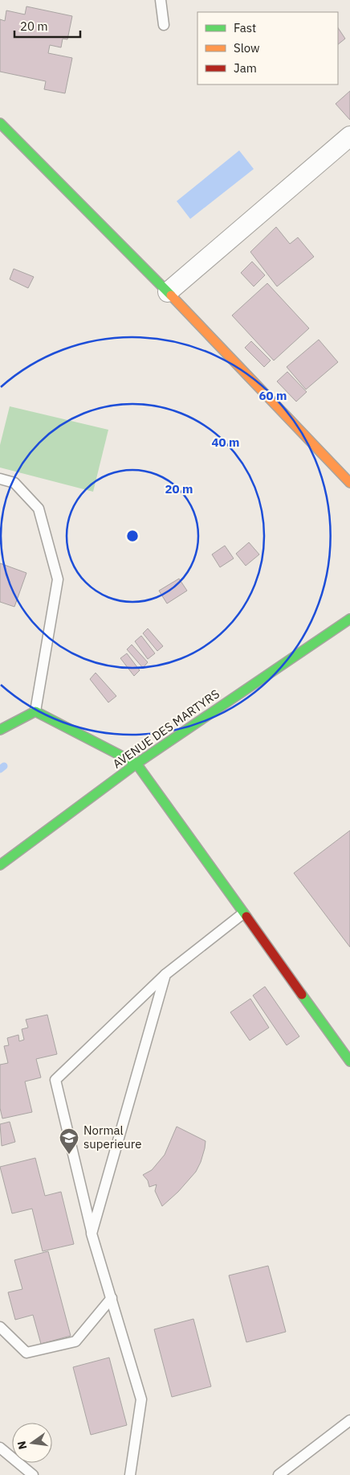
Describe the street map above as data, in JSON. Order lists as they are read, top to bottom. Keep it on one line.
{"streets":{"street":["AVENUE DES MARTYRS"]},"places":{"school or university":["Normal superieure"]},"legend":["Fast","Slow","Jam"],"scale_bar":"20 m","north":"left","rings":["60 m","40 m","20 m"]}
